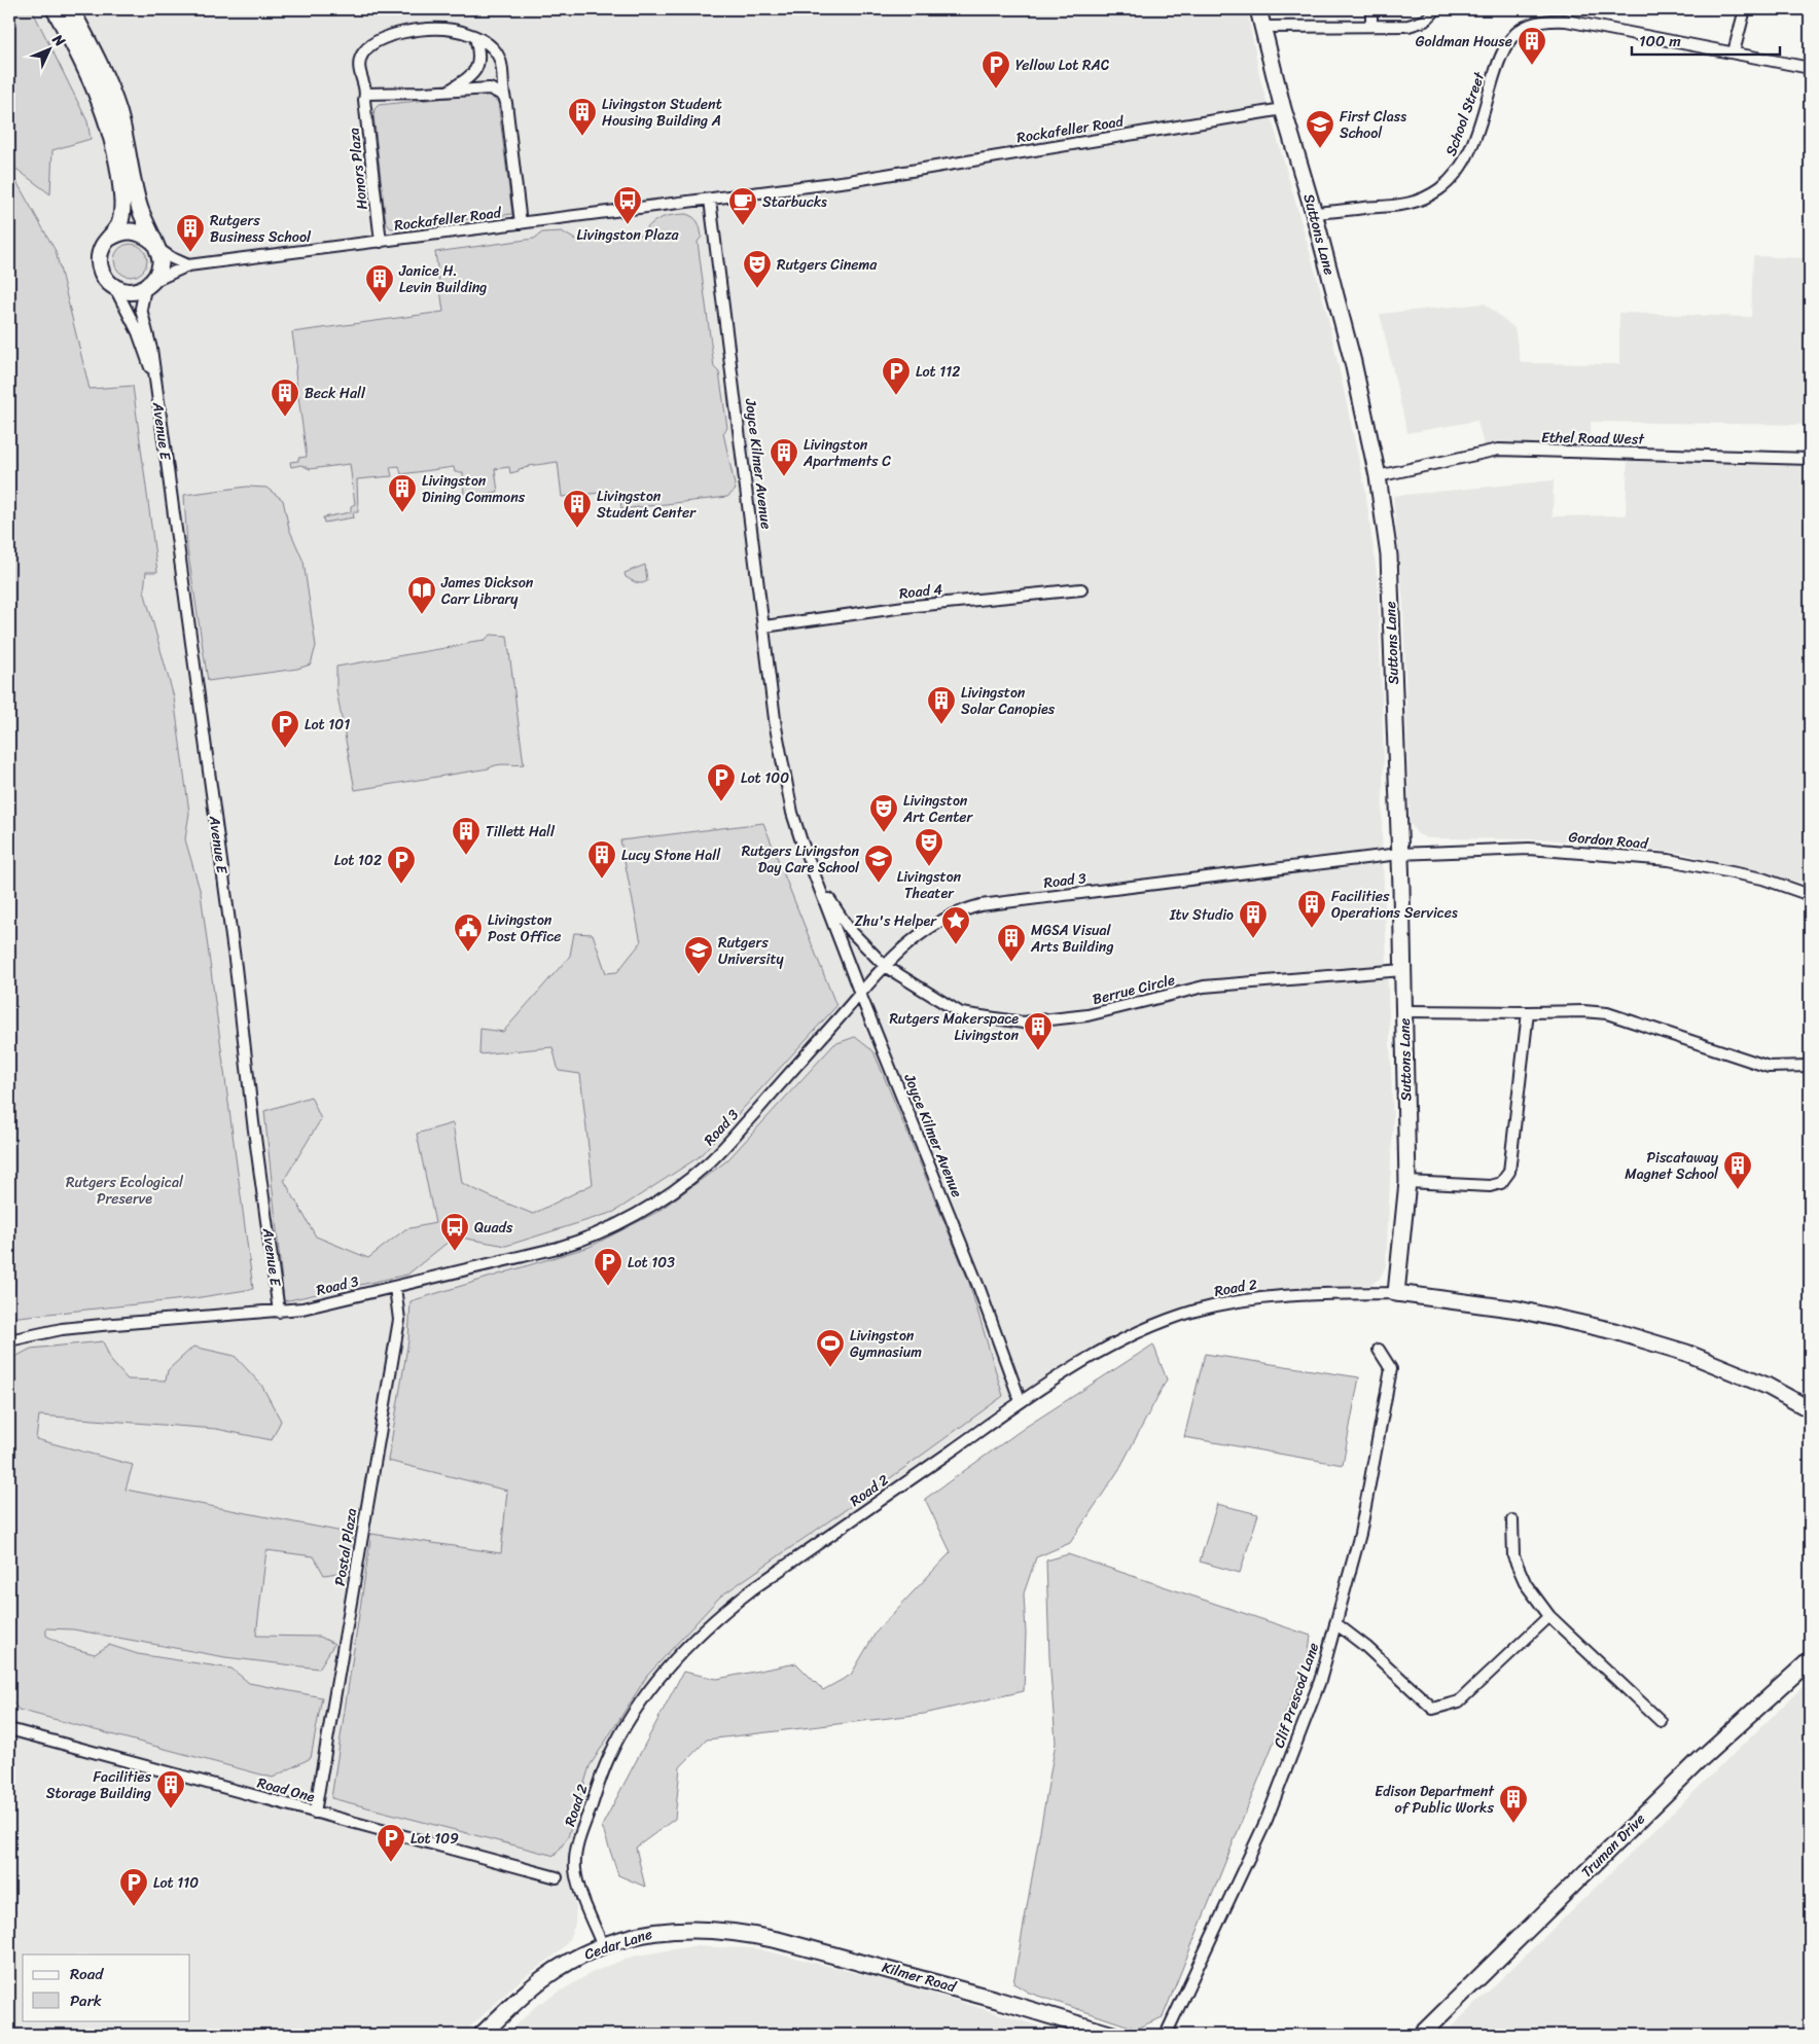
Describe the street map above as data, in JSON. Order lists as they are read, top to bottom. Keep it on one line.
{"streets":{"street":["School Street","Rockafeller Road","Honors Plaza","Suttons Lane","Avenue E","Ethel Road West","Joyce Kilmer Avenue","Road 4","Gordon Road","Road 3","Berrue Circle","Road 2","Postal Plaza","Clif Prescod Lane","Road One","Truman Drive","Cedar Lane","Kilmer Road"]},"crossings":[["School Street","Suttons Lane"],["Rockafeller Road","Honors Plaza"],["Rockafeller Road","Suttons Lane"],["Rockafeller Road","Avenue E"],["Rockafeller Road","Joyce Kilmer Avenue"],["Suttons Lane","Ethel Road West"],["Suttons Lane","Gordon Road"],["Suttons Lane","Road 3"],["Suttons Lane","Berrue Circle"],["Suttons Lane","Road 2"],["Avenue E","Road 3"],["Joyce Kilmer Avenue","Road 4"],["Joyce Kilmer Avenue","Road 3"],["Joyce Kilmer Avenue","Berrue Circle"],["Joyce Kilmer Avenue","Road 2"],["Gordon Road","Road 3"],["Road 3","Berrue Circle"],["Road 3","Postal Plaza"],["Road 2","Cedar Lane"],["Postal Plaza","Road One"],["Cedar Lane","Kilmer Road"]],"parks":["Rutgers Ecological Preserve"],"places":{"building":["Goldman House","Livingston Student Housing Building A","Rutgers Business School","Janice H. Levin Building","Beck Hall","Livingston Apartments C","Livingston Dining Commons","Livingston Student Center","Livingston Solar Canopies","Tillett Hall","Lucy Stone Hall","Facilities Operations Services","Itv Studio","MGSA Visual Arts Building","Rutgers Makerspace Livingston","Piscataway Magnet School","Facilities Storage Building","Edison Department of Public Works"],"parking":["Yellow Lot RAC","Lot 112","Lot 101","Lot 100","Lot 102","Lot 103","Lot 109","Lot 110"],"school or university":["First Class School","Rutgers Livingston Day Care School","Rutgers University"],"bus stop":["Livingston Plaza","Quads"],"cafe":["Starbucks"],"theatre":["Rutgers Cinema","Livingston Art Center","Livingston Theater"],"library":["James Dickson Carr Library"],"place":["Zhu's Helper"],"public building":["Livingston Post Office"],"sports":["Livingston Gymnasium"]},"legend":["Road","Park"],"scale_bar":"100 m","north":"top right"}
